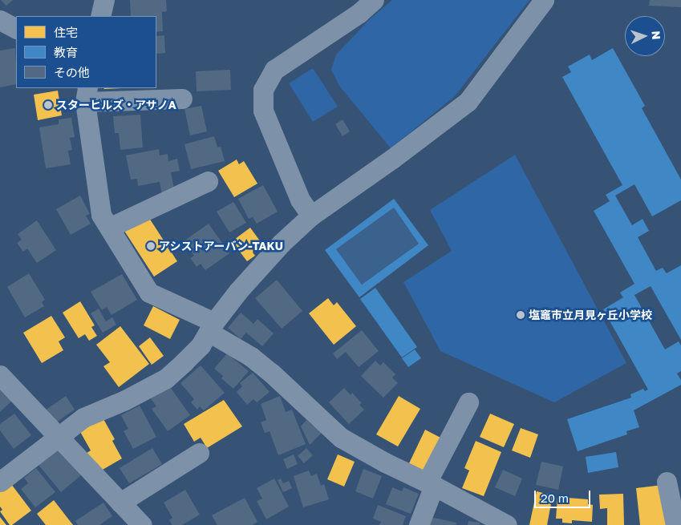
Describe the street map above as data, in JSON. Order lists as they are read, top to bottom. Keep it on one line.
{"places":["スターヒルズ・アサノA","アシストアーバン-TAKU","塩竈市立月見ヶ丘小学校"],"legend":["住宅","教育","その他"],"scale_bar":"20 m","north":"right"}
